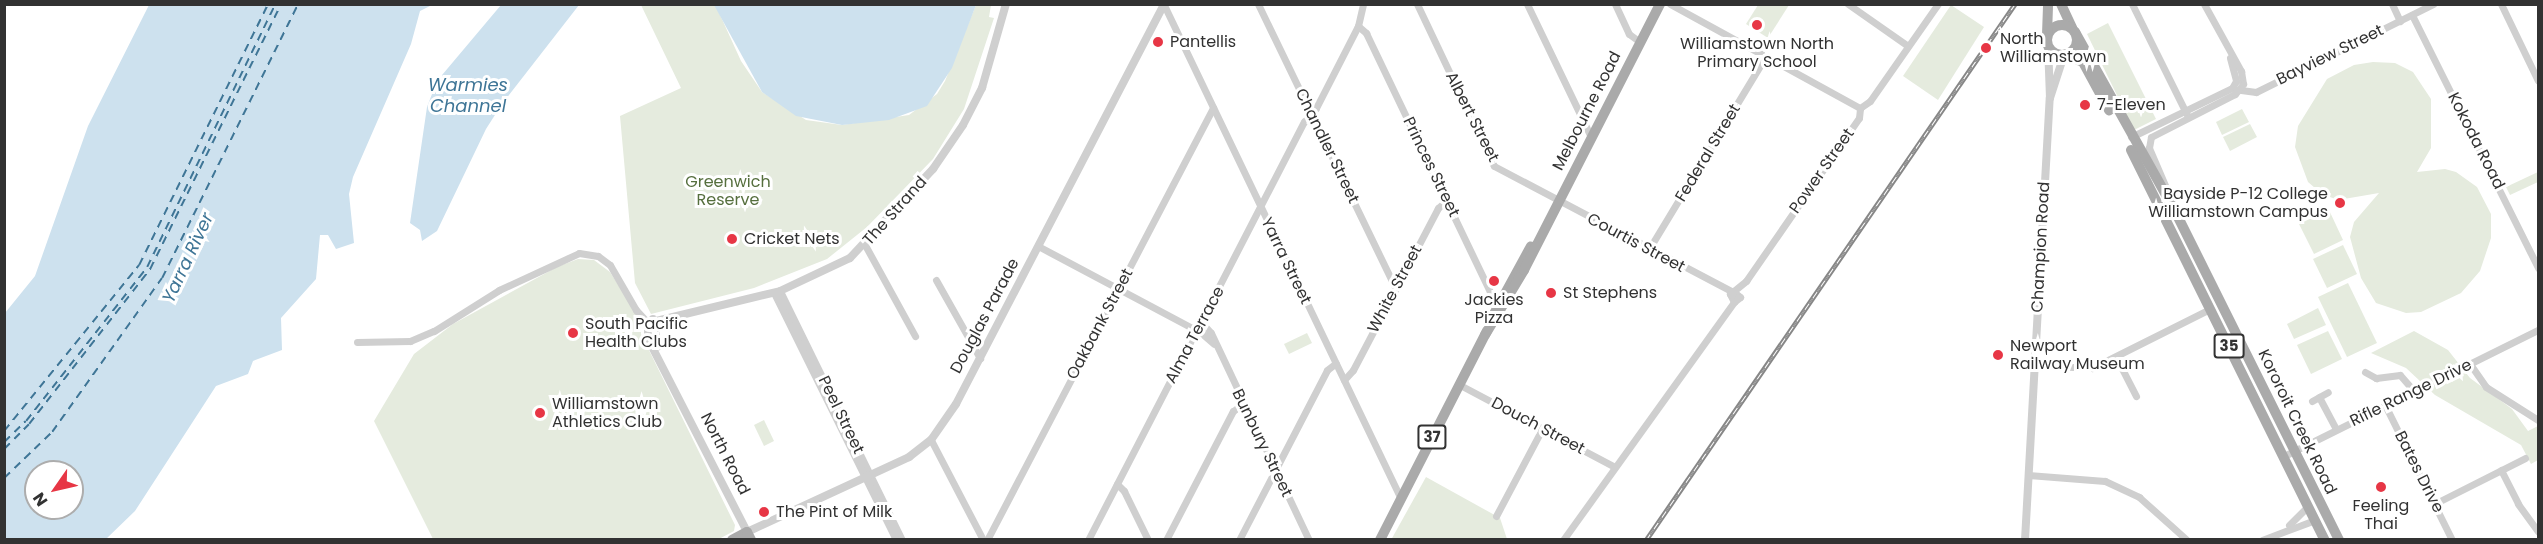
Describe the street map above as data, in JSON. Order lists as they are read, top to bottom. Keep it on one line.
{"streets":{"main road":["Melbourne Road","Douglas Parade","35","Kororoit Creek Road","37"],"street":["Bayview Street","Albert Street","Kokoda Road","Chandler Street","Federal Street","Princes Street","Power Street","The Strand","Courtis Street","Champion Road","Yarra Street","White Street","Oakbank Street","Alma Terrace","Rifle Range Drive","Peel Street","Douch Street","Bunbury Street","North Road","Bates Drive"]},"crossings":[["Bayview Street","Kokoda Road"],["Melbourne Road","Albert Street"],["Melbourne Road","Princes Street"],["Melbourne Road","Courtis Street"],["Melbourne Road","Yarra Street"],["Melbourne Road","Douch Street"],["Albert Street","Courtis Street"],["Chandler Street","White Street"],["Chandler Street","Alma Terrace"],["Federal Street","Courtis Street"],["Princes Street","White Street"],["Princes Street","Alma Terrace"],["Power Street","Courtis Street"],["Power Street","Douch Street"],["The Strand","Peel Street"],["The Strand","North Road"],["Champion Road","35"],["Champion Road","Kororoit Creek Road"],["Yarra Street","White Street"],["Yarra Street","Douglas Parade"],["Yarra Street","Oakbank Street"],["Yarra Street","Alma Terrace"],["Douglas Parade","Peel Street"],["Douglas Parade","Bunbury Street"],["Douglas Parade","North Road"],["Oakbank Street","Bunbury Street"],["Alma Terrace","Bunbury Street"],["35","Kororoit Creek Road"],["Rifle Range Drive","Kororoit Creek Road"],["Rifle Range Drive","Bates Drive"]],"water":["Warmies Channel","Yarra River"],"parks":["Greenwich Reserve"],"places":["Williamstown North Primary School","Pantellis","North Williamstown","7-Eleven","Bayside P-12 College Williamstown Campus","Cricket Nets","Jackies Pizza","St Stephens","South Pacific Health Clubs","Newport Railway Museum","Williamstown Athletics Club","Feeling Thai","The Pint of Milk"],"north":"bottom left"}
